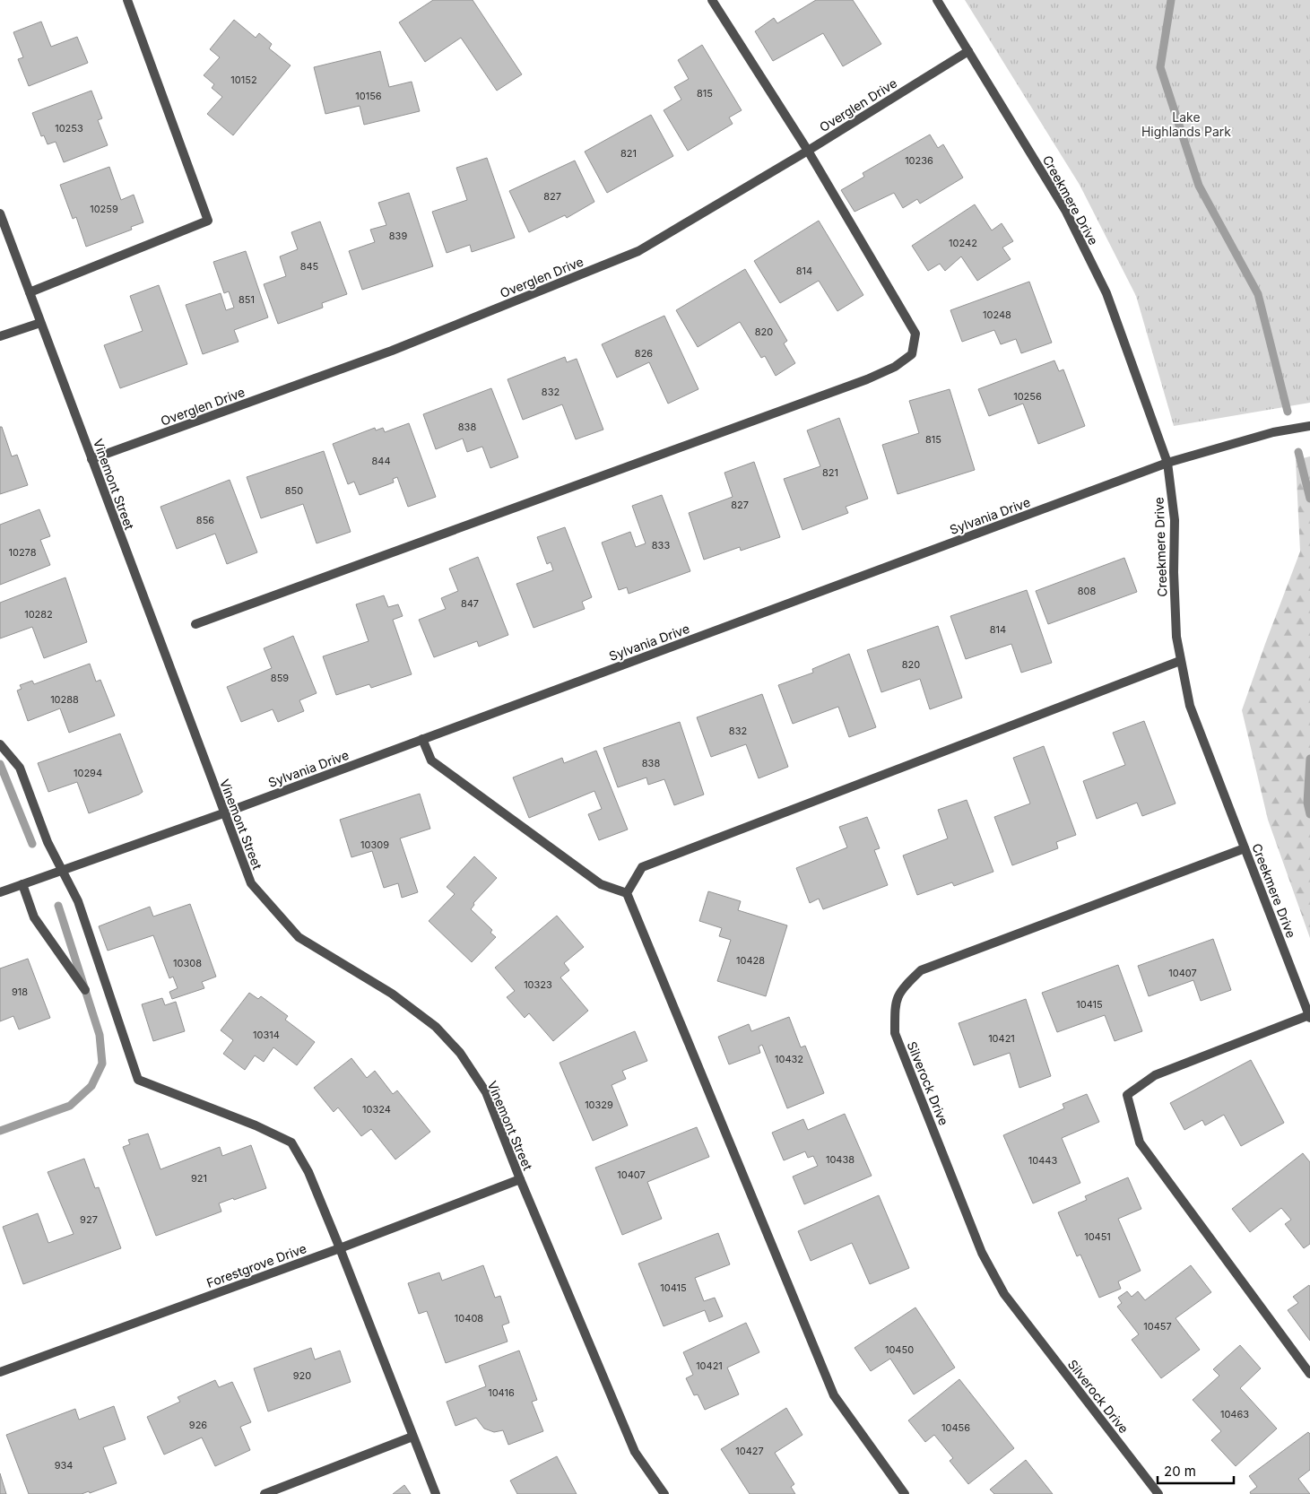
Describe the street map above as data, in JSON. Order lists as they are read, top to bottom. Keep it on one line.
{"streets":{"street":["Overglen Drive","Creekmere Drive","Vinemont Street","Sylvania Drive","Silverock Drive","Forestgrove Drive"]},"crossings":[["Overglen Drive","Creekmere Drive"],["Overglen Drive","Vinemont Street"],["Creekmere Drive","Sylvania Drive"],["Creekmere Drive","Silverock Drive"],["Vinemont Street","Sylvania Drive"],["Vinemont Street","Forestgrove Drive"]],"parks":["Lake Highlands Park"],"house_numbers":["10152","815","10156","10253","821","10236","827","10259","839","10242","845","814","851","10248","820","826","832","10256","838","815","844","821","850","827","856","833","10278","808","847","10282","814","820","859","10288","832","838","10294","10309","10428","10308","10407","10323","918","10415","10314","10421","10432","10329","10324","10438","10443","10407","921","927","10451","10415","10408","10457","10450","10421","920","10416","10463","926","10456","10427","934"],"scale_bar":"20 m"}
